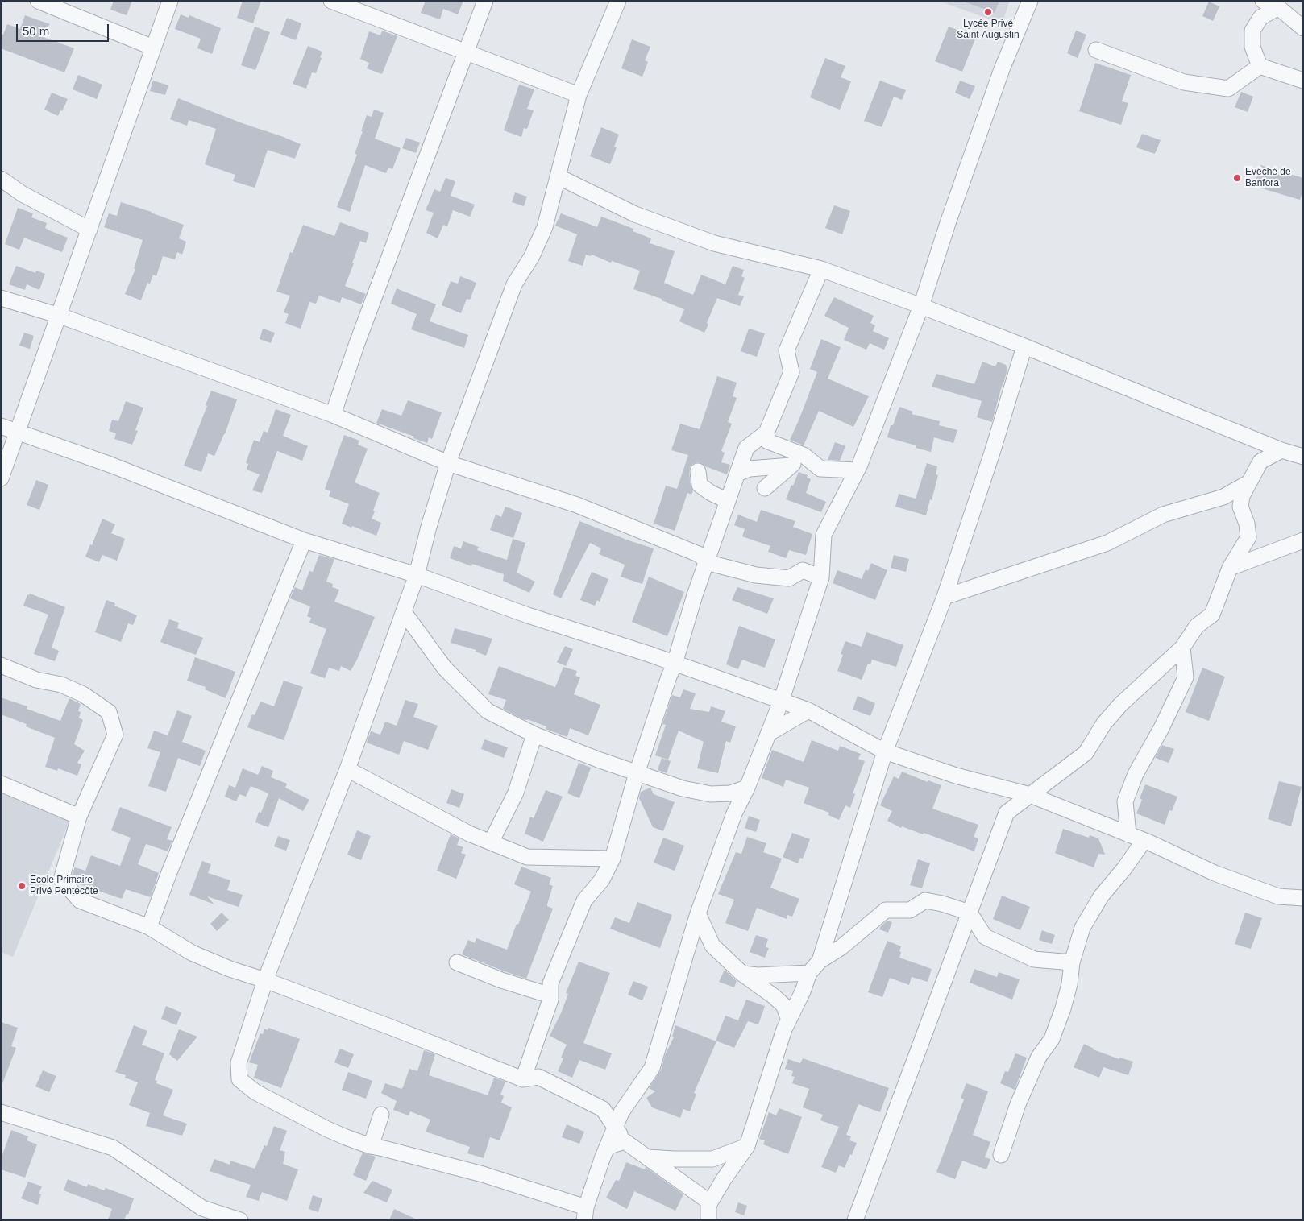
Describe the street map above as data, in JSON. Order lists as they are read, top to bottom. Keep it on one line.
{"places":["Lycée Privé Saint Augustin","Evêché de Banfora","Ecole Primaire Privé Pentecôte"],"scale_bar":"50 m"}
